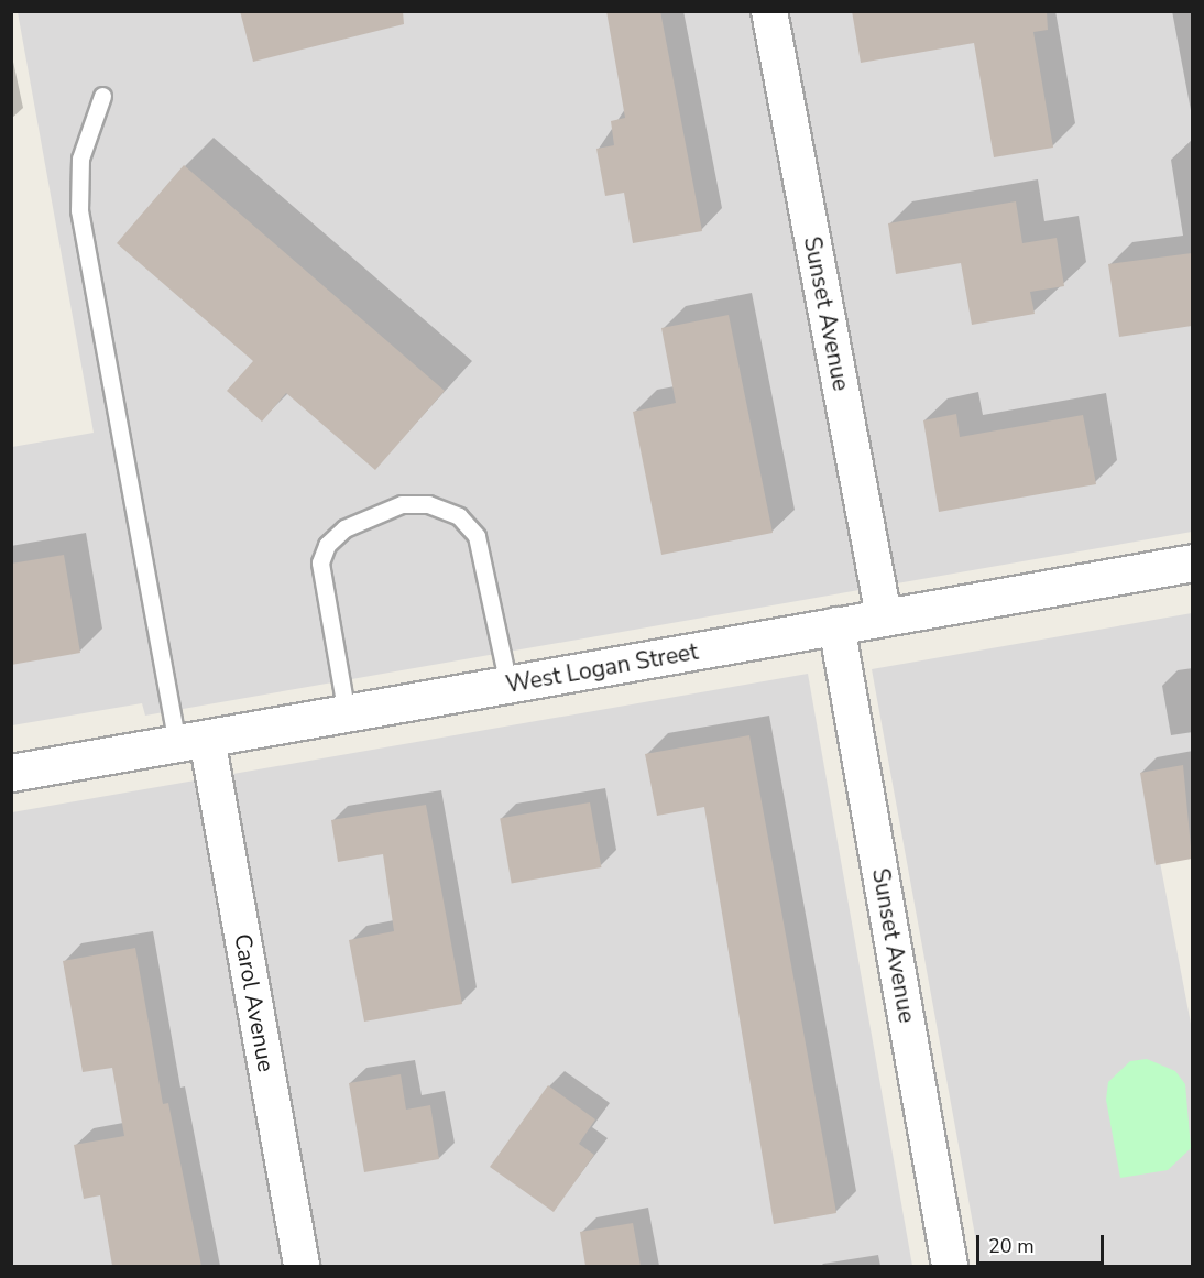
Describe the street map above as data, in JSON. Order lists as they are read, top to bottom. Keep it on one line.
{"streets":{"street":["Sunset Avenue","West Logan Street","Carol Avenue"]},"crossings":[["Sunset Avenue","West Logan Street"],["West Logan Street","Carol Avenue"]],"scale_bar":"20 m"}
